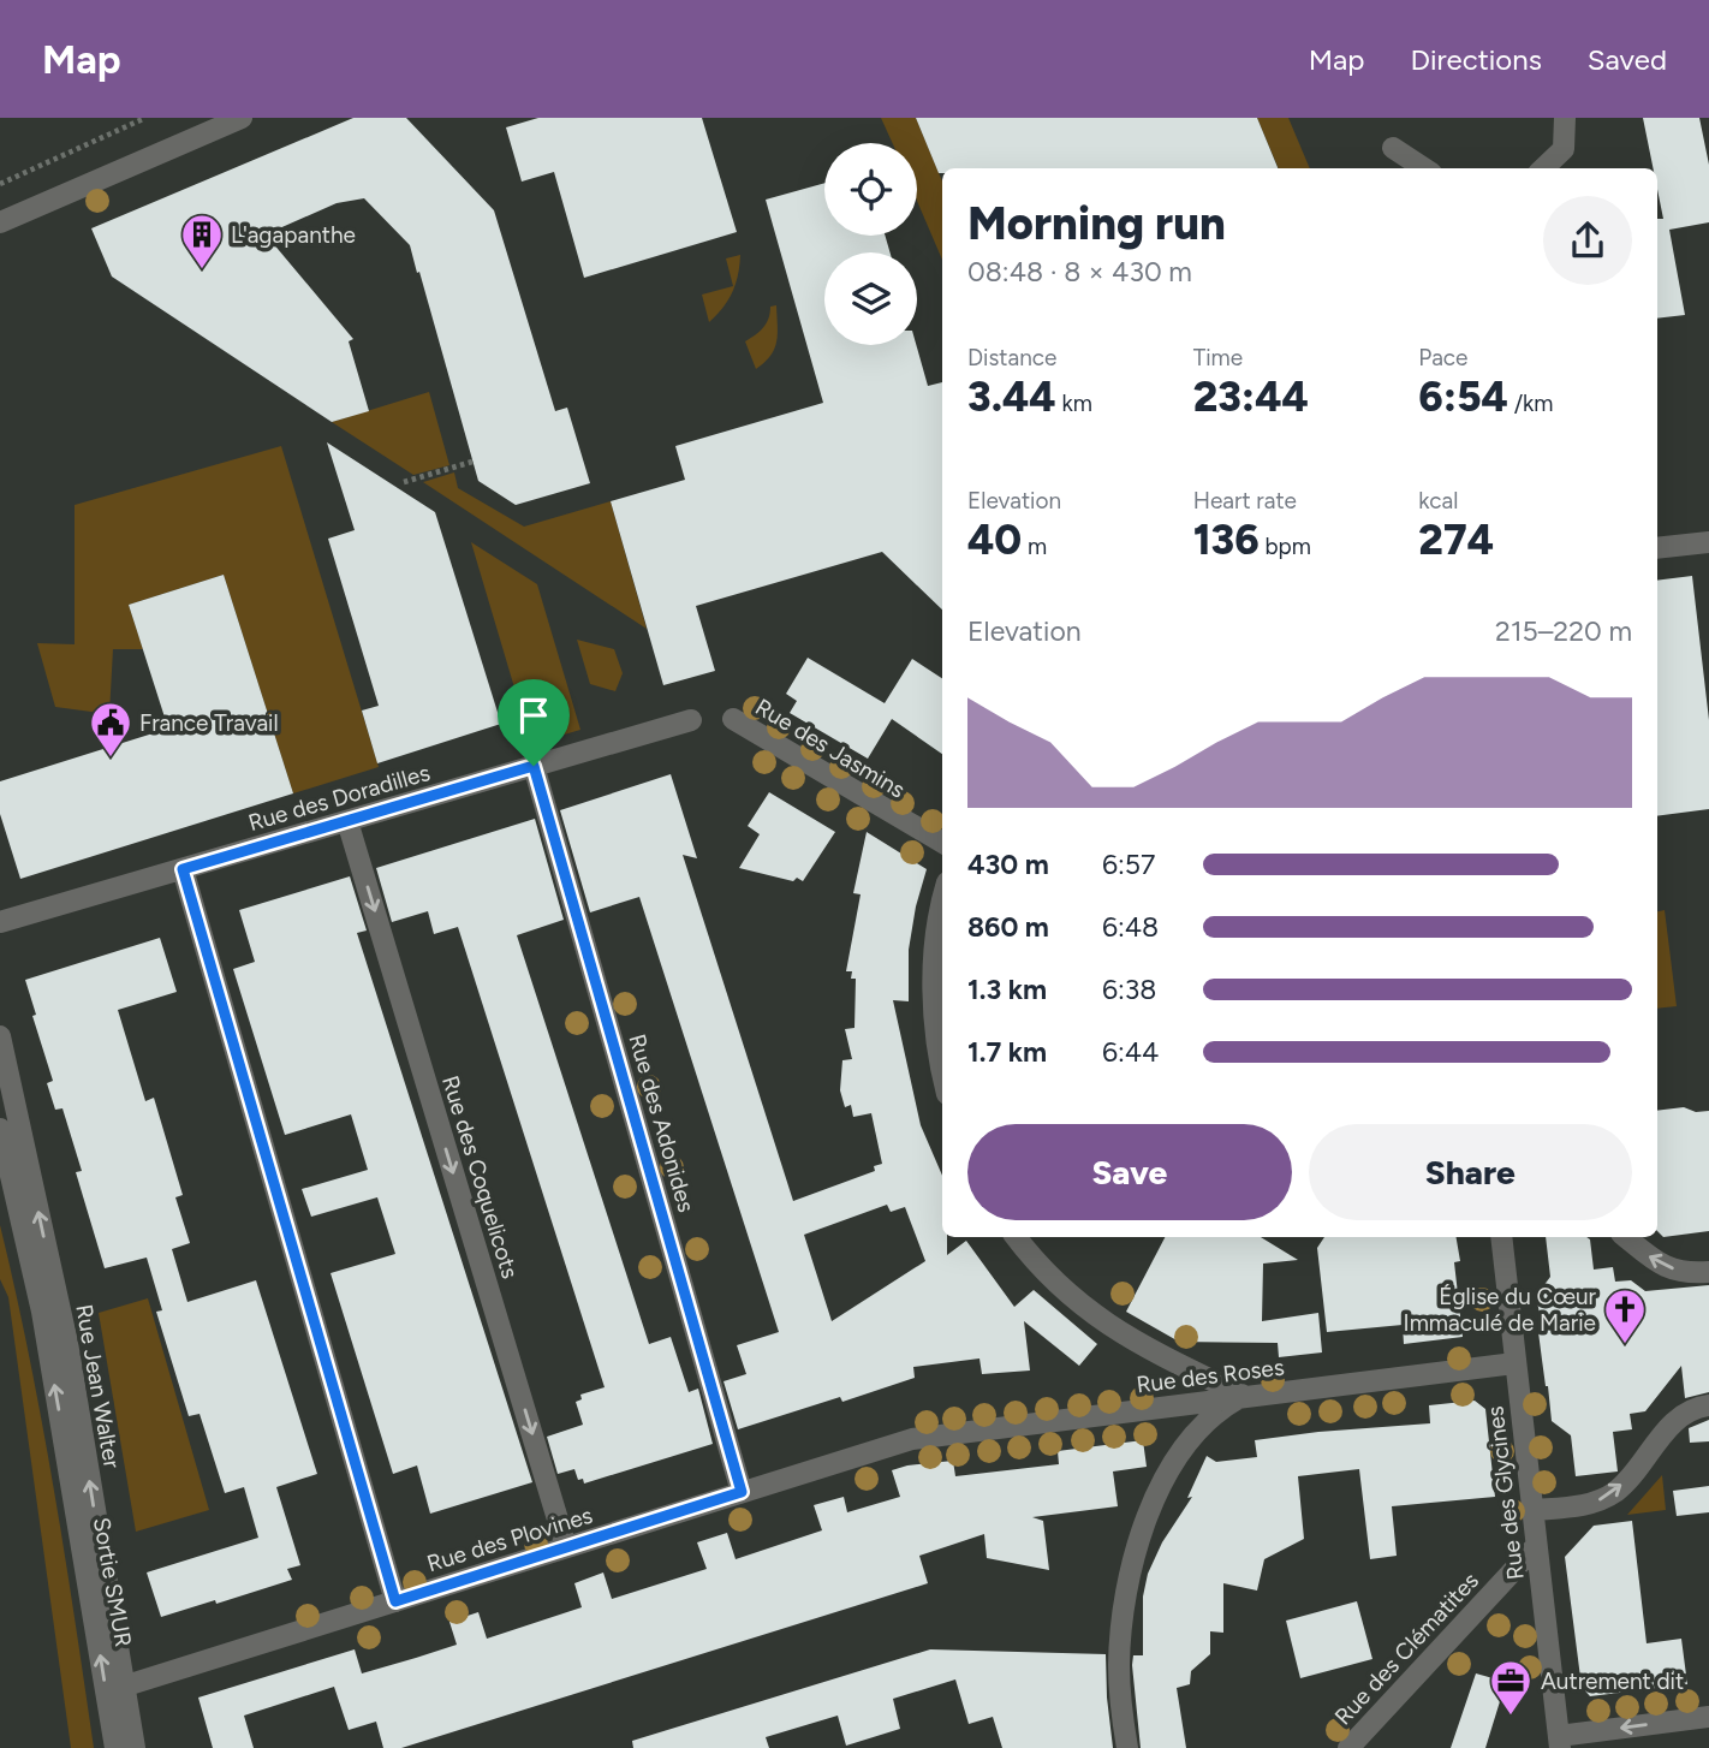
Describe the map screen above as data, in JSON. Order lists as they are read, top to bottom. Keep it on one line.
{"streets":{"street":["Rue des Jasmins","Rue des Doradilles","Rue des Adonides","Rue des Coquelicots","Rue des Roses","Rue Jean Walter","Rue des Glycines","Rue des Plovines","Sortie SMUR","Rue des Clématites"]},"crossings":[["Rue des Doradilles","Rue des Adonides"],["Rue des Doradilles","Rue des Coquelicots"],["Rue des Adonides","Rue des Plovines"],["Rue des Coquelicots","Rue des Plovines"],["Rue des Roses","Rue des Glycines"],["Rue des Roses","Rue des Plovines"],["Rue Jean Walter","Rue des Plovines"],["Rue des Glycines","Rue des Clématites"]],"one_way":["Rue Jean Walter","Sortie SMUR"],"places":{"building":["L'agapanthe"],"public building":["France Travail"],"church":["Église du Cœur Immaculé de Marie"],"office":["Autrement dit"]},"page":{"header":"Map","nav":["Map","Directions","Saved"],"heading":["Morning run","08:48 · 8 × 430 m"],"stats":[["Distance","3.44 km"],["Time","23:44"],["Pace","6:54 /km"],["Elevation","40 m"],["Heart rate","136 bpm"],["kcal","274"]],"chart":["Elevation","215–220 m"],"list":[{"name":"430 m","note":"6:57"},{"name":"860 m","note":"6:48"},{"name":"1.3 km","note":"6:38"},{"name":"1.7 km","note":"6:44"}],"buttons":["Save","Share"]}}
